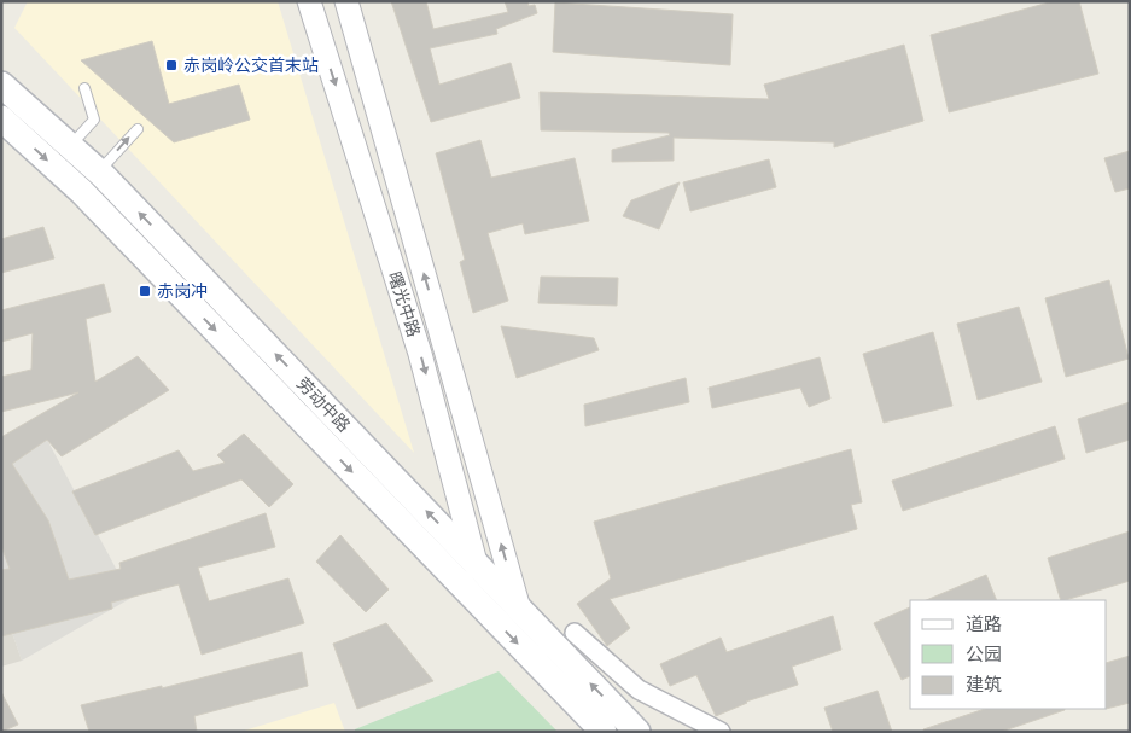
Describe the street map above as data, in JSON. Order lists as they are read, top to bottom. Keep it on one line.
{"streets":{"main road":["劳动中路"],"street":["曙光中路"]},"crossings":[["曙光中路","劳动中路"]],"places":{"transit":["赤岗岭公交首末站","赤岗冲"]},"legend":["道路","公园","建筑"]}
